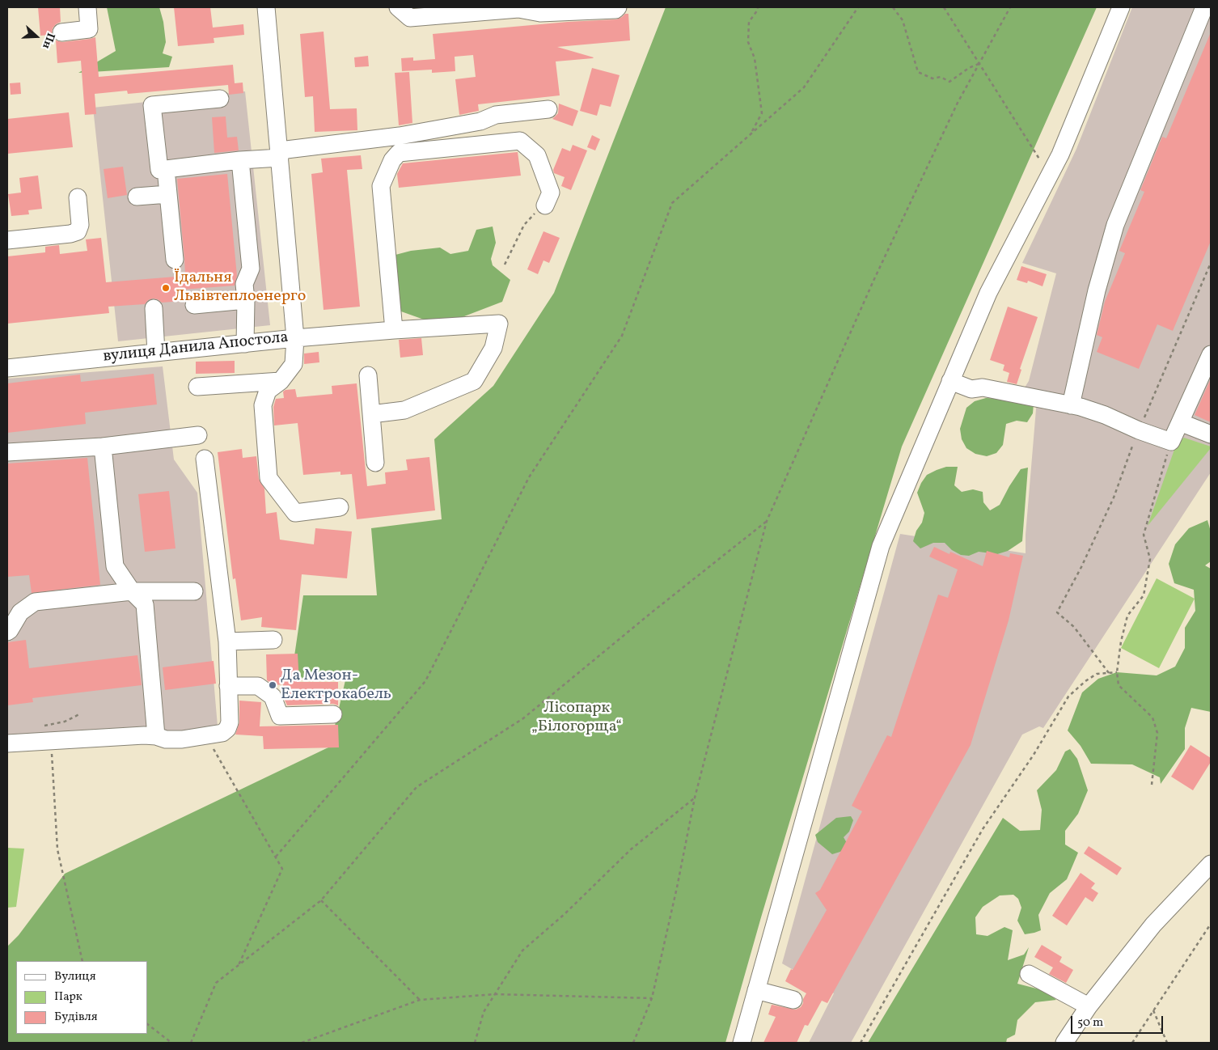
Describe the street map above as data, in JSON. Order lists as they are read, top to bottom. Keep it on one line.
{"streets":{"street":["вулиця Данила Апостола"]},"parks":["Лісопарк „Білогорща“"],"places":["Їдальня Львівтеплоенерго","Да Мезон- Електрокабель"],"legend":["Вулиця","Парк","Будівля"],"scale_bar":"50 m","north":"right"}
